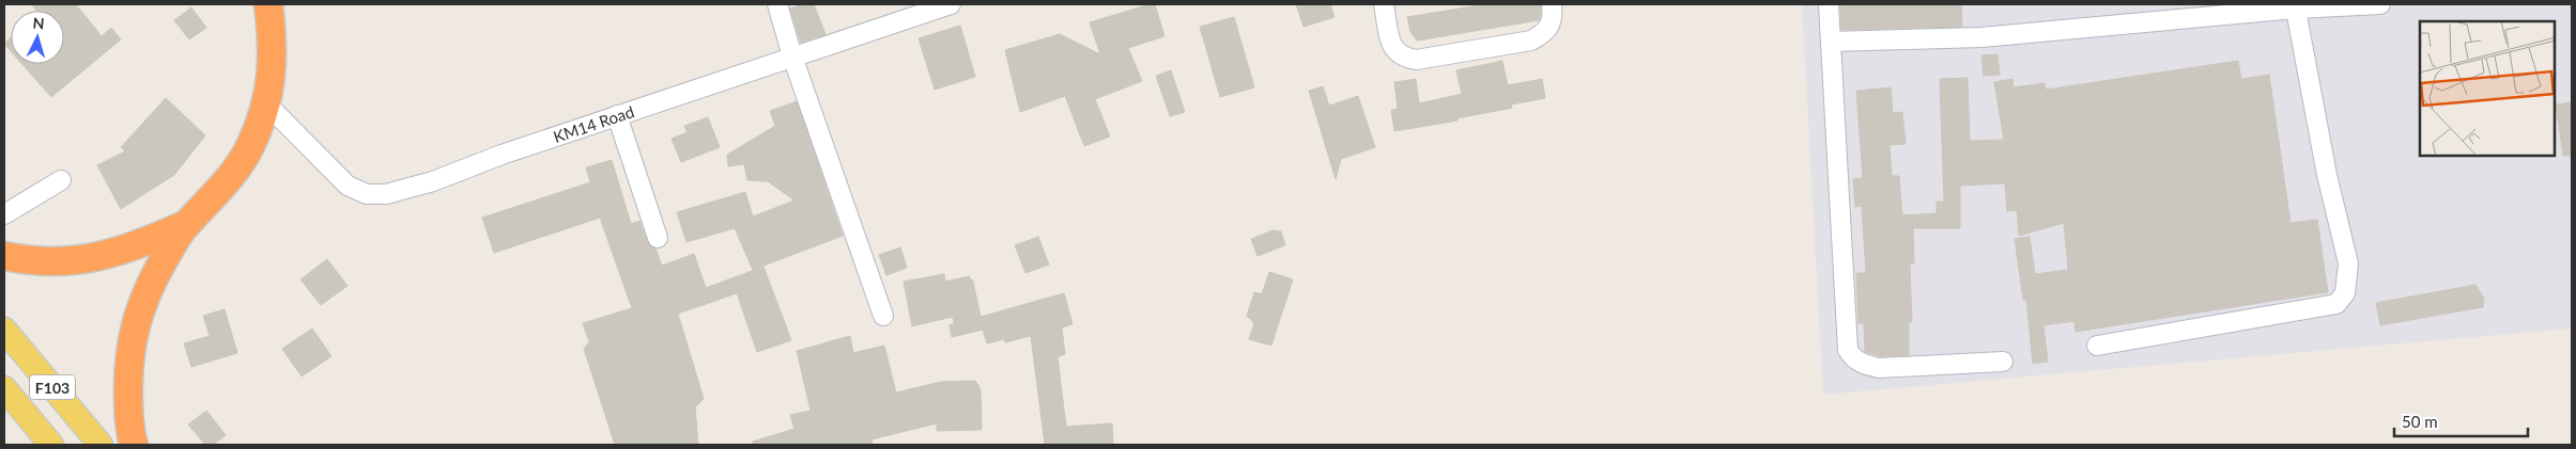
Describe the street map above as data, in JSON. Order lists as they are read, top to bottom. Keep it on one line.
{"streets":{"main road":["F103"],"street":["KM14 Road"]},"scale_bar":"50 m","north":"top"}
